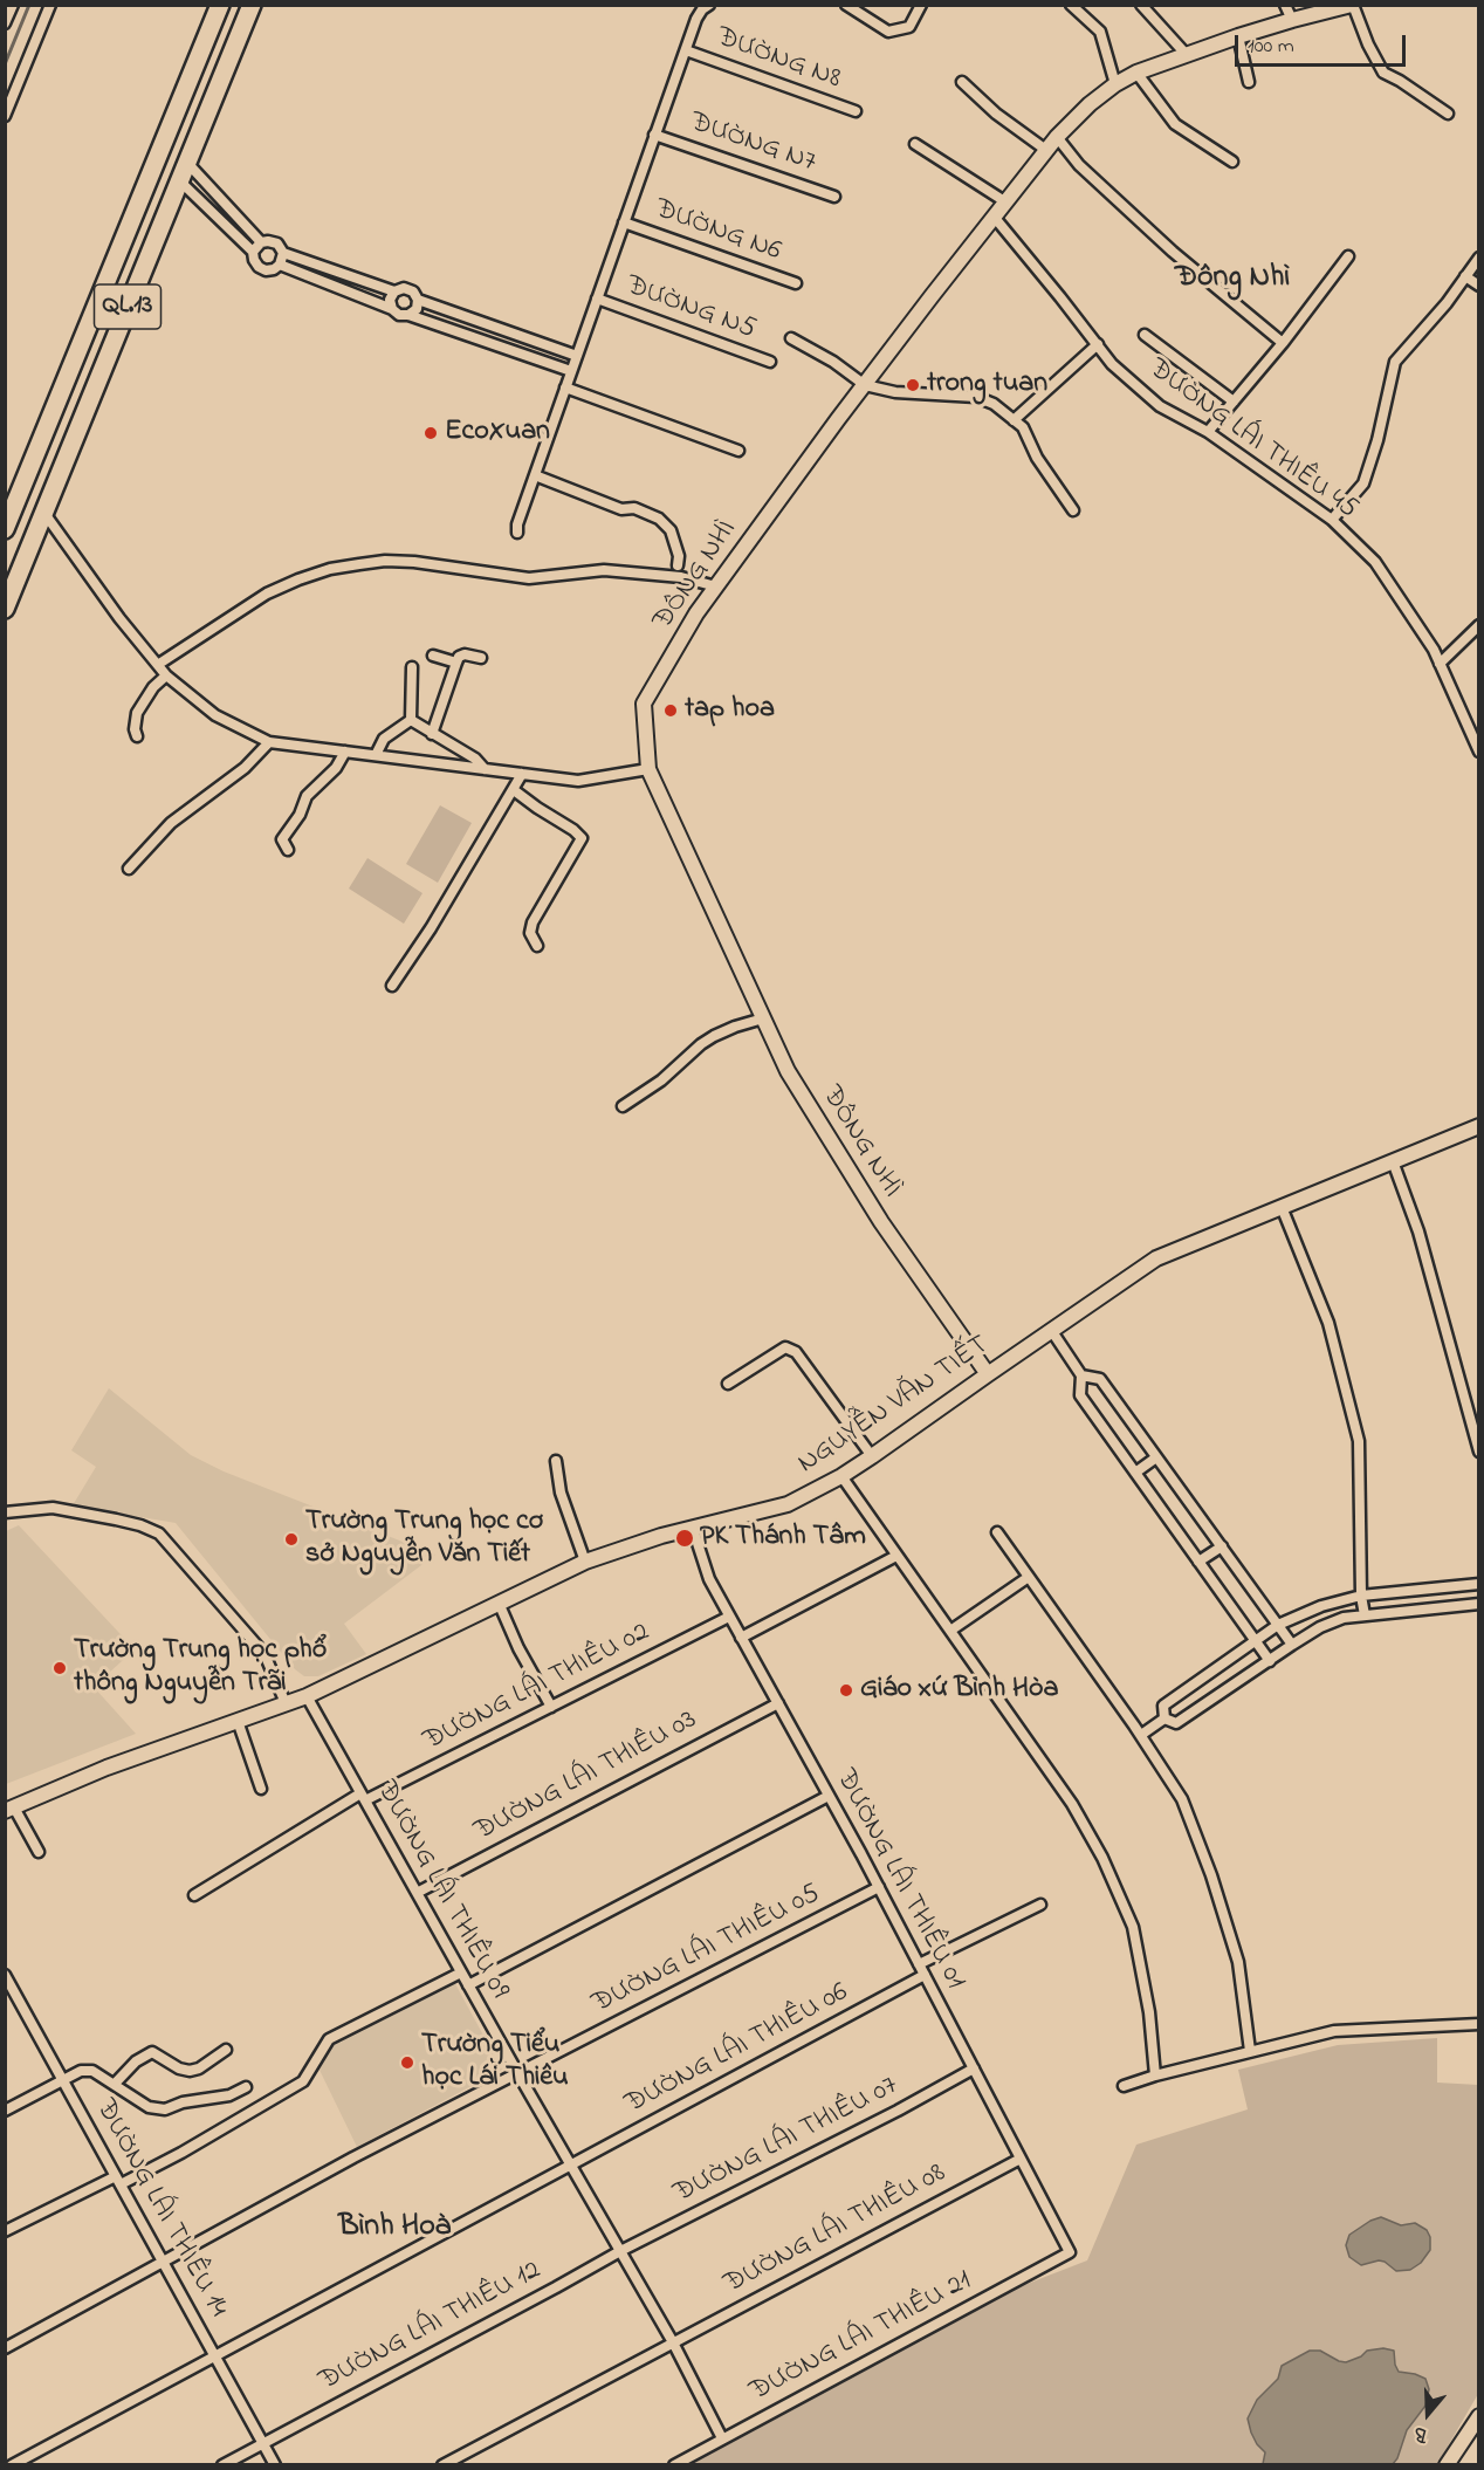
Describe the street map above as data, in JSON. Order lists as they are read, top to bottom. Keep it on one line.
{"streets":{"highway":["QL.13"],"street":["ĐƯỜNG N8","ĐƯỜNG N7","ĐƯỜNG N6","ĐƯỜNG N5","ĐƯỜNG LÁI THIÊU 45","ĐÔNG NHÌ","NGUYỄN VĂN TIẾT","ĐƯỜNG LÁI THIÊU 02","ĐƯỜNG LÁI THIÊU 03","ĐƯỜNG LÁI THIÊU 01","ĐƯỜNG LÁI THIÊU 09","ĐƯỜNG LÁI THIÊU 05","ĐƯỜNG LÁI THIÊU 06","ĐƯỜNG LÁI THIÊU 07","ĐƯỜNG LÁI THIÊU 14","ĐƯỜNG LÁI THIÊU 08","ĐƯỜNG LÁI THIÊU 12","ĐƯỜNG LÁI THIÊU 21"]},"crossings":[["ĐƯỜNG LÁI THIÊU 45","ĐÔNG NHÌ"],["ĐÔNG NHÌ","NGUYỄN VĂN TIẾT"],["NGUYỄN VĂN TIẾT","ĐƯỜNG LÁI THIÊU 01"],["NGUYỄN VĂN TIẾT","ĐƯỜNG LÁI THIÊU 09"],["ĐƯỜNG LÁI THIÊU 02","ĐƯỜNG LÁI THIÊU 01"],["ĐƯỜNG LÁI THIÊU 02","ĐƯỜNG LÁI THIÊU 09"],["ĐƯỜNG LÁI THIÊU 03","ĐƯỜNG LÁI THIÊU 01"],["ĐƯỜNG LÁI THIÊU 03","ĐƯỜNG LÁI THIÊU 09"],["ĐƯỜNG LÁI THIÊU 01","ĐƯỜNG LÁI THIÊU 05"],["ĐƯỜNG LÁI THIÊU 01","ĐƯỜNG LÁI THIÊU 06"],["ĐƯỜNG LÁI THIÊU 01","ĐƯỜNG LÁI THIÊU 07"],["ĐƯỜNG LÁI THIÊU 01","ĐƯỜNG LÁI THIÊU 08"],["ĐƯỜNG LÁI THIÊU 01","ĐƯỜNG LÁI THIÊU 21"],["ĐƯỜNG LÁI THIÊU 09","ĐƯỜNG LÁI THIÊU 05"],["ĐƯỜNG LÁI THIÊU 09","ĐƯỜNG LÁI THIÊU 06"],["ĐƯỜNG LÁI THIÊU 09","ĐƯỜNG LÁI THIÊU 07"],["ĐƯỜNG LÁI THIÊU 09","ĐƯỜNG LÁI THIÊU 08"],["ĐƯỜNG LÁI THIÊU 09","ĐƯỜNG LÁI THIÊU 12"],["ĐƯỜNG LÁI THIÊU 09","ĐƯỜNG LÁI THIÊU 21"],["ĐƯỜNG LÁI THIÊU 05","ĐƯỜNG LÁI THIÊU 14"],["ĐƯỜNG LÁI THIÊU 06","ĐƯỜNG LÁI THIÊU 14"],["ĐƯỜNG LÁI THIÊU 07","ĐƯỜNG LÁI THIÊU 12"],["ĐƯỜNG LÁI THIÊU 14","ĐƯỜNG LÁI THIÊU 12"]],"districts":["Đông Nhì","Bình Hoà"],"places":["trong tuan","EcoXuan","tap hoa","PK Thánh Tâm","Trường Trung học cơ sở Nguyễn Văn Tiết","Trường Trung học phổ thông Nguyễn Trãi","Giáo xứ Bình Hòa","Trường Tiểu học Lái Thiêu"],"scale_bar":"100 m","north":"bottom"}
